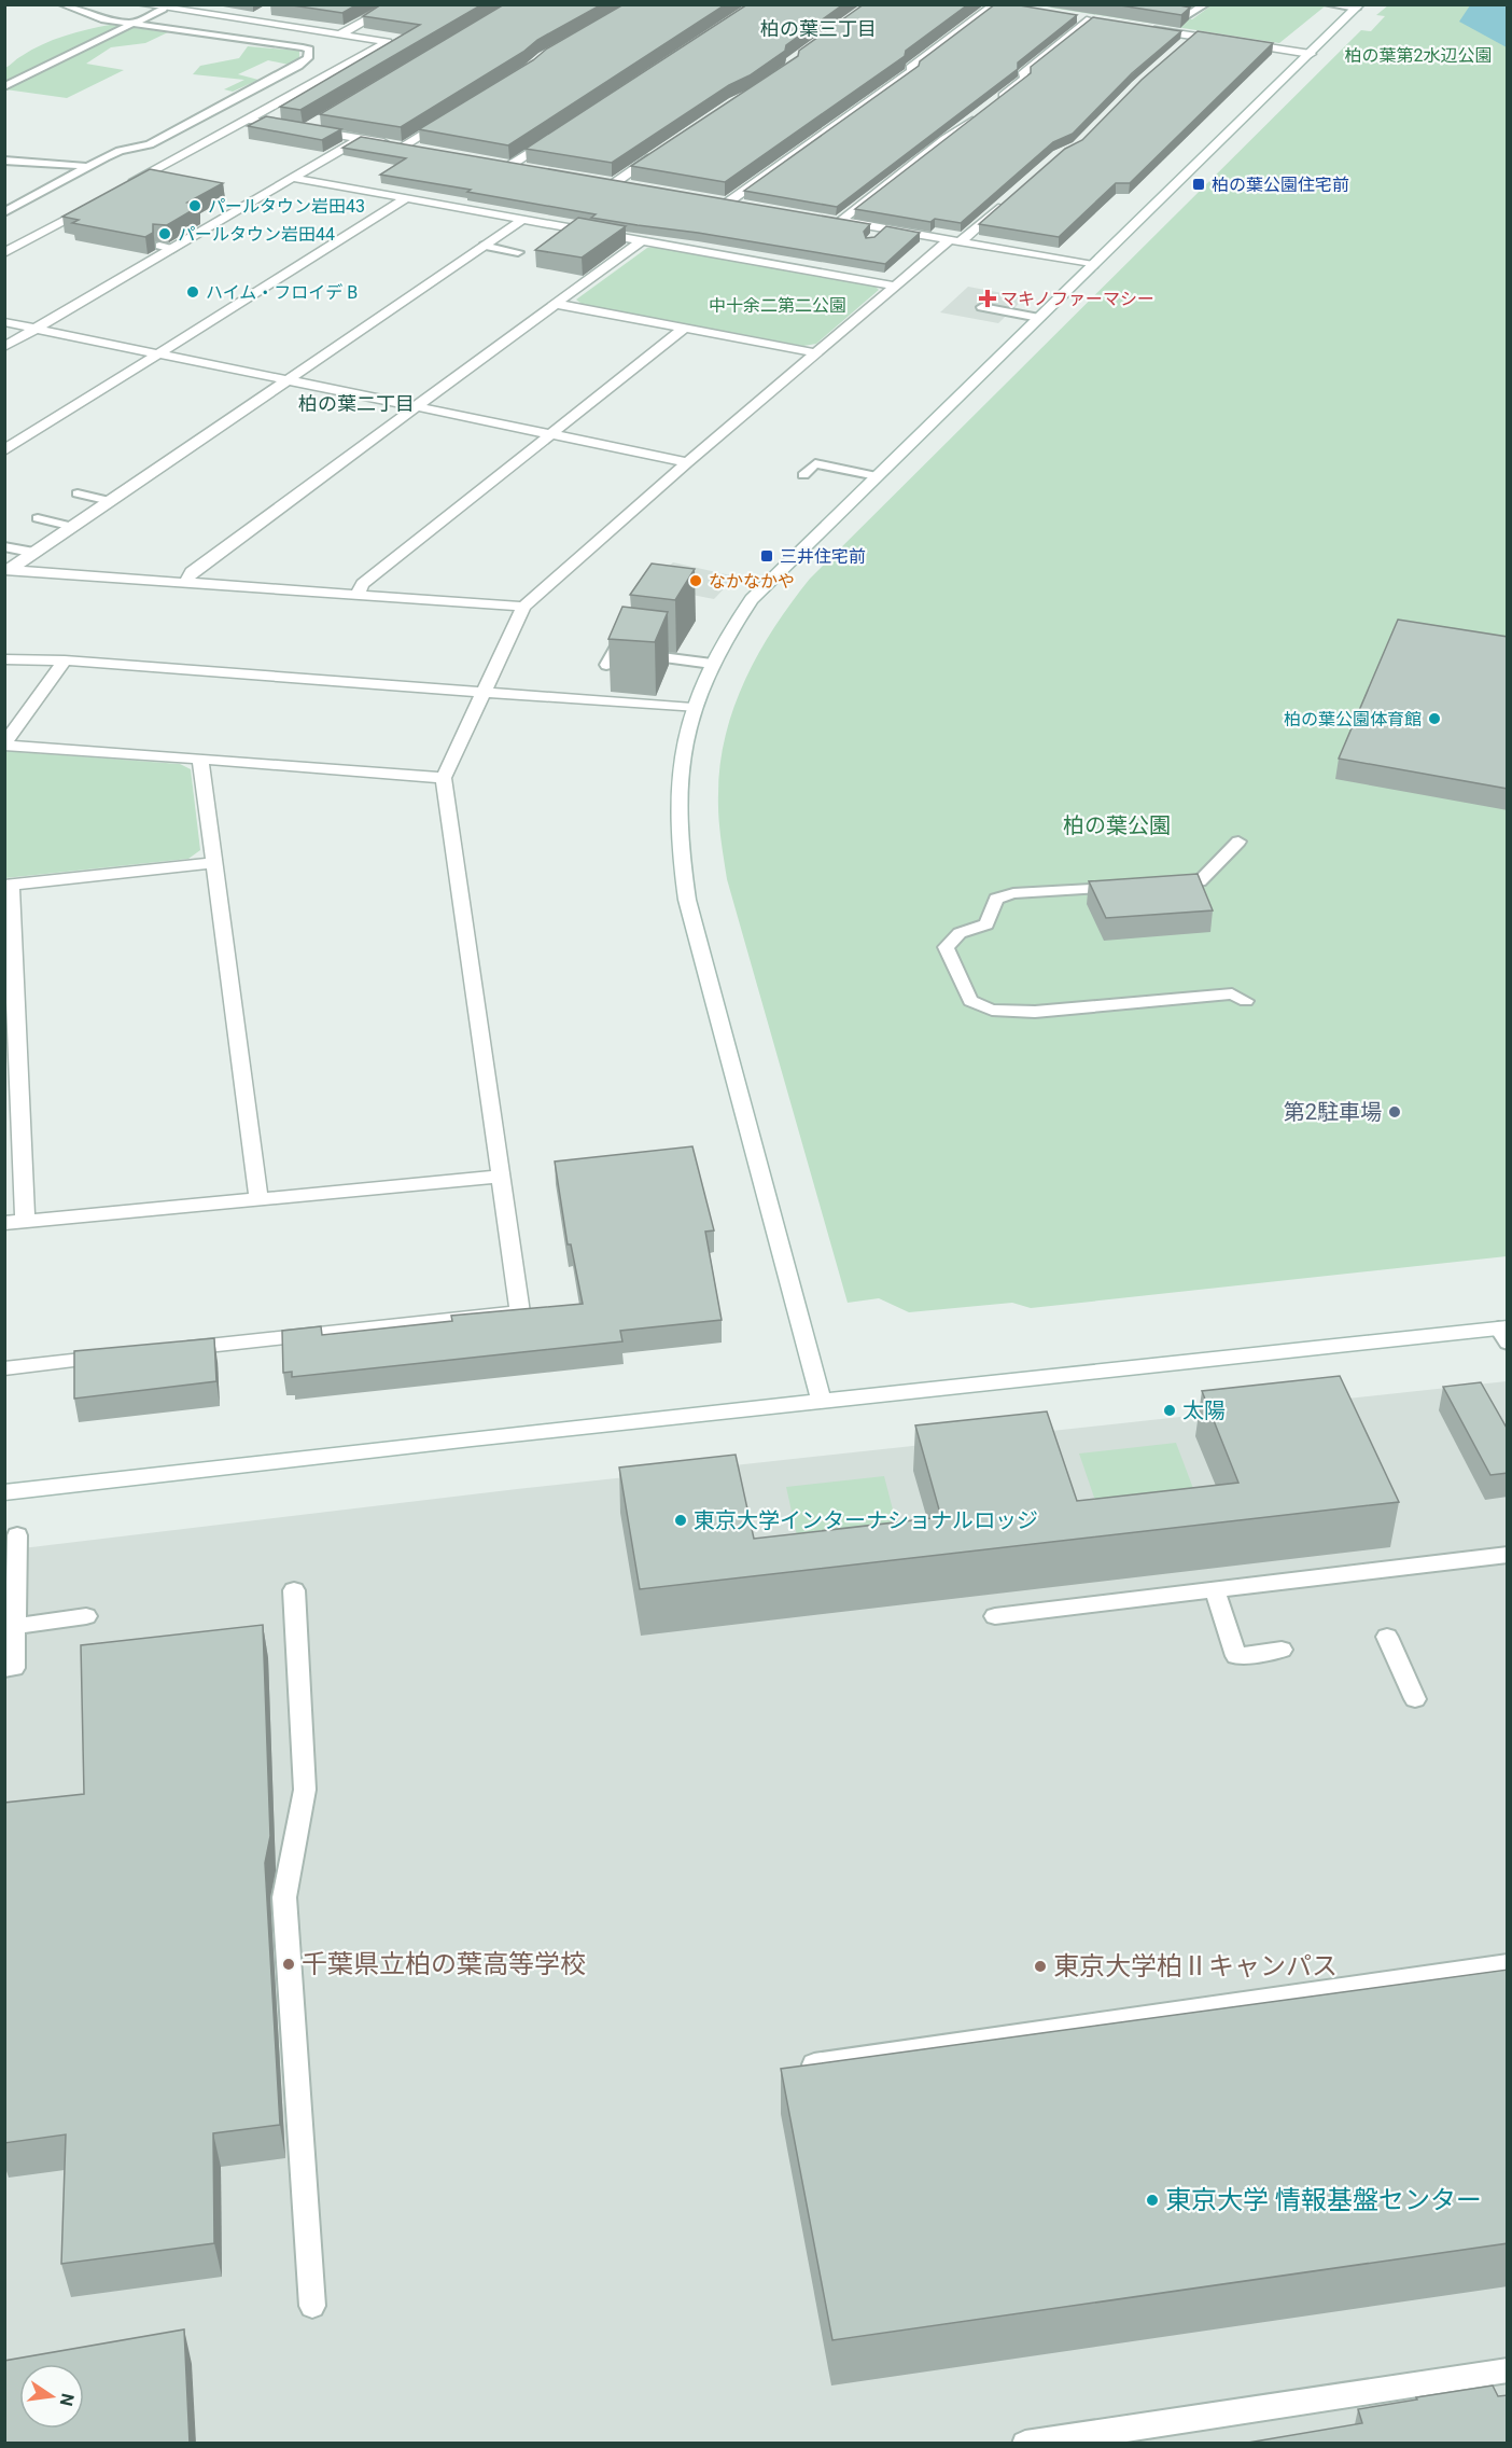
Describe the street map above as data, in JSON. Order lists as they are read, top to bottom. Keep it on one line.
{"districts":["柏の葉三丁目","柏の葉二丁目"],"parks":["柏の葉第2水辺公園","中十余二第二公園","柏の葉公園"],"places":{"transit":["柏の葉公園住宅前","三井住宅前"],"other":["パールタウン岩田43","パールタウン岩田44","ハイム・フロイデ B","なかなかや","柏の葉公園体育館","第2駐車場","太陽","東京大学インターナショナルロッジ","千葉県立柏の葉高等学校","東京大学柏Ⅱキャンパス","東京大学 情報基盤センター"],"health":["マキノファーマシー"]},"north":"right"}
